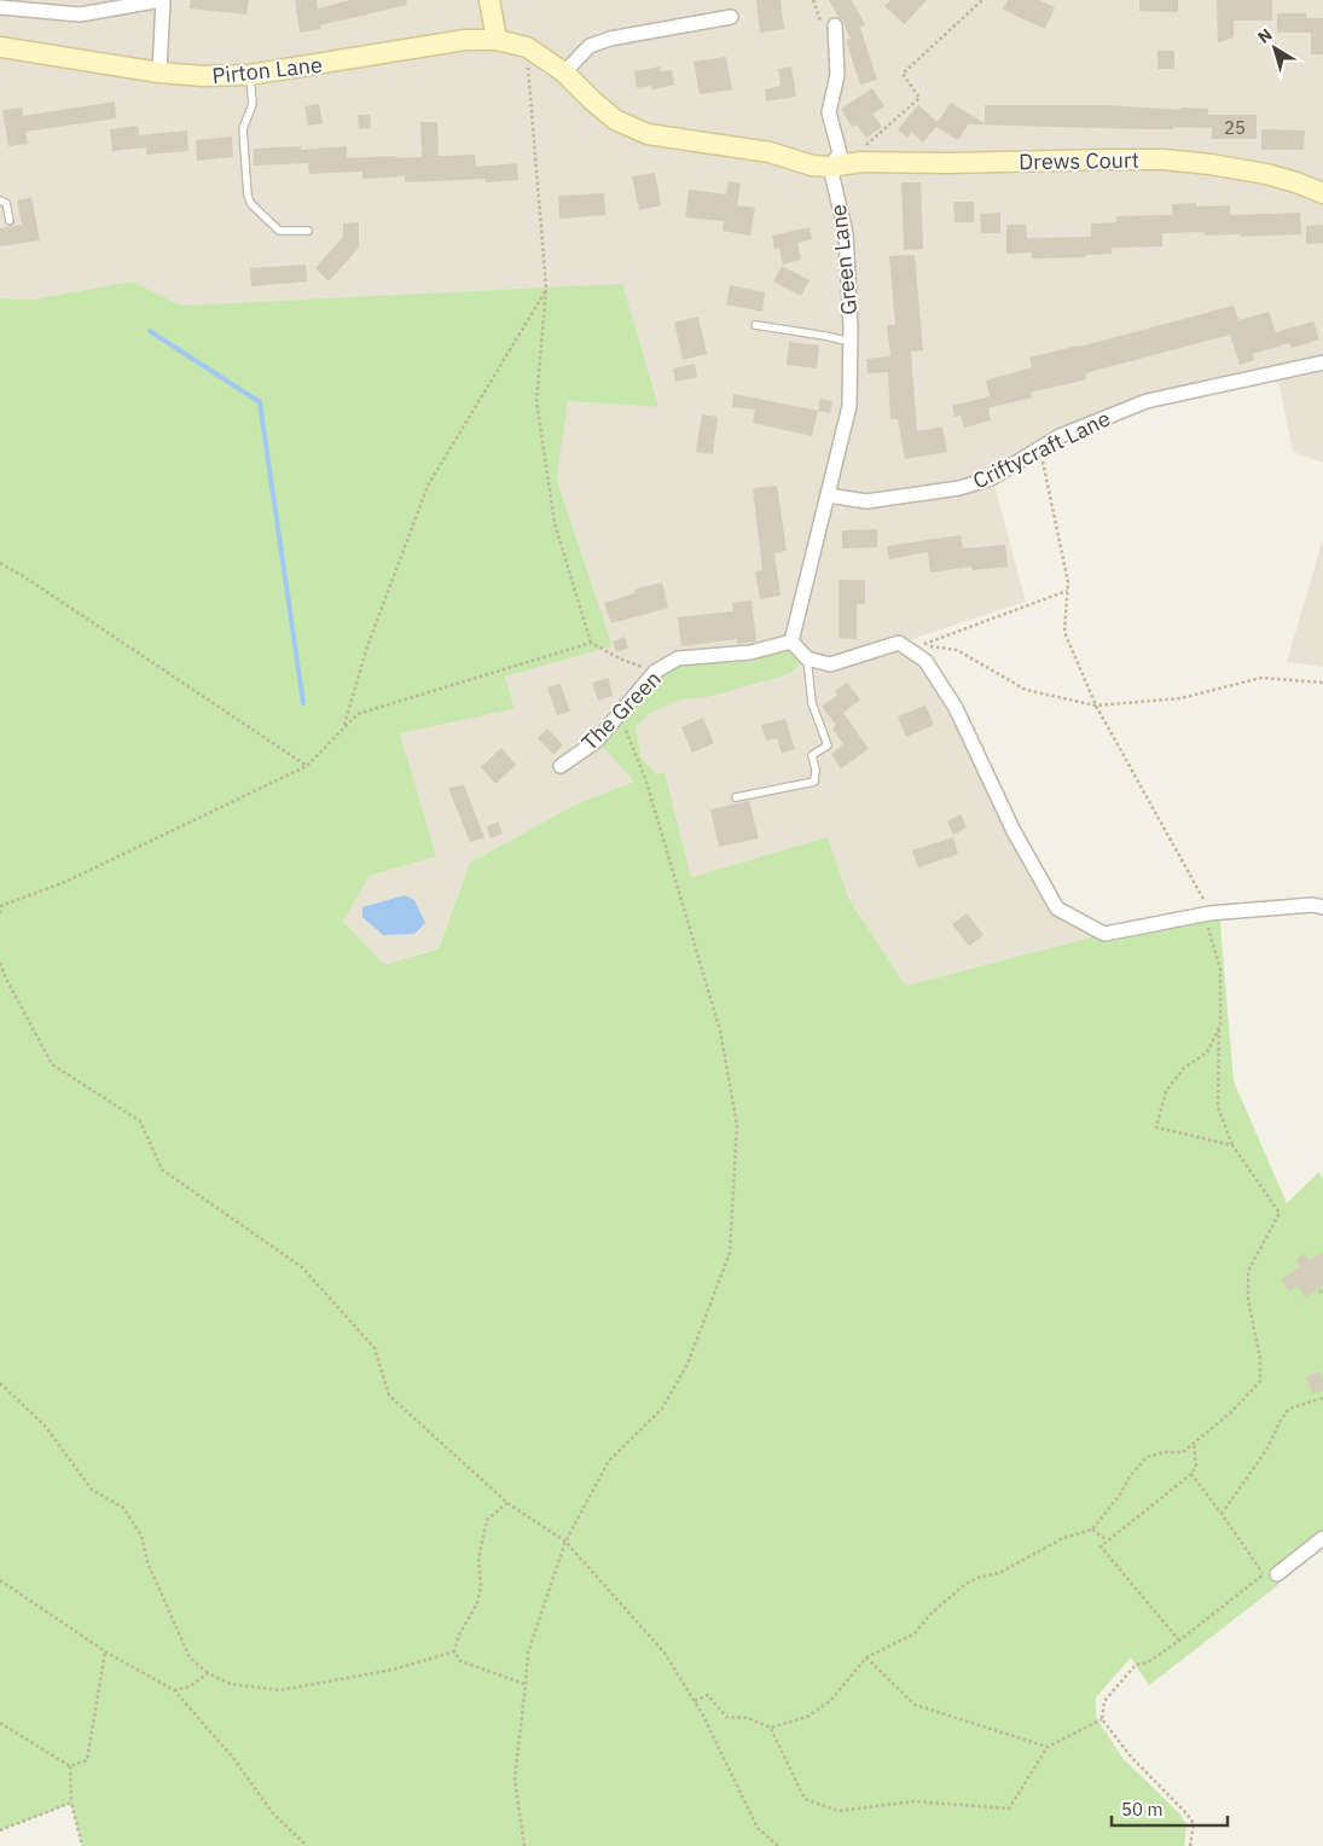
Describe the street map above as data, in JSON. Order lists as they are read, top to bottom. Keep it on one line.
{"streets":{"street":["Pirton Lane","Drews Court","Green Lane","Criftycraft Lane","The Green"]},"crossings":[["Drews Court","Green Lane"],["Green Lane","Criftycraft Lane"],["Green Lane","The Green"]],"house_numbers":["25"],"scale_bar":"50 m","north":"top left"}
